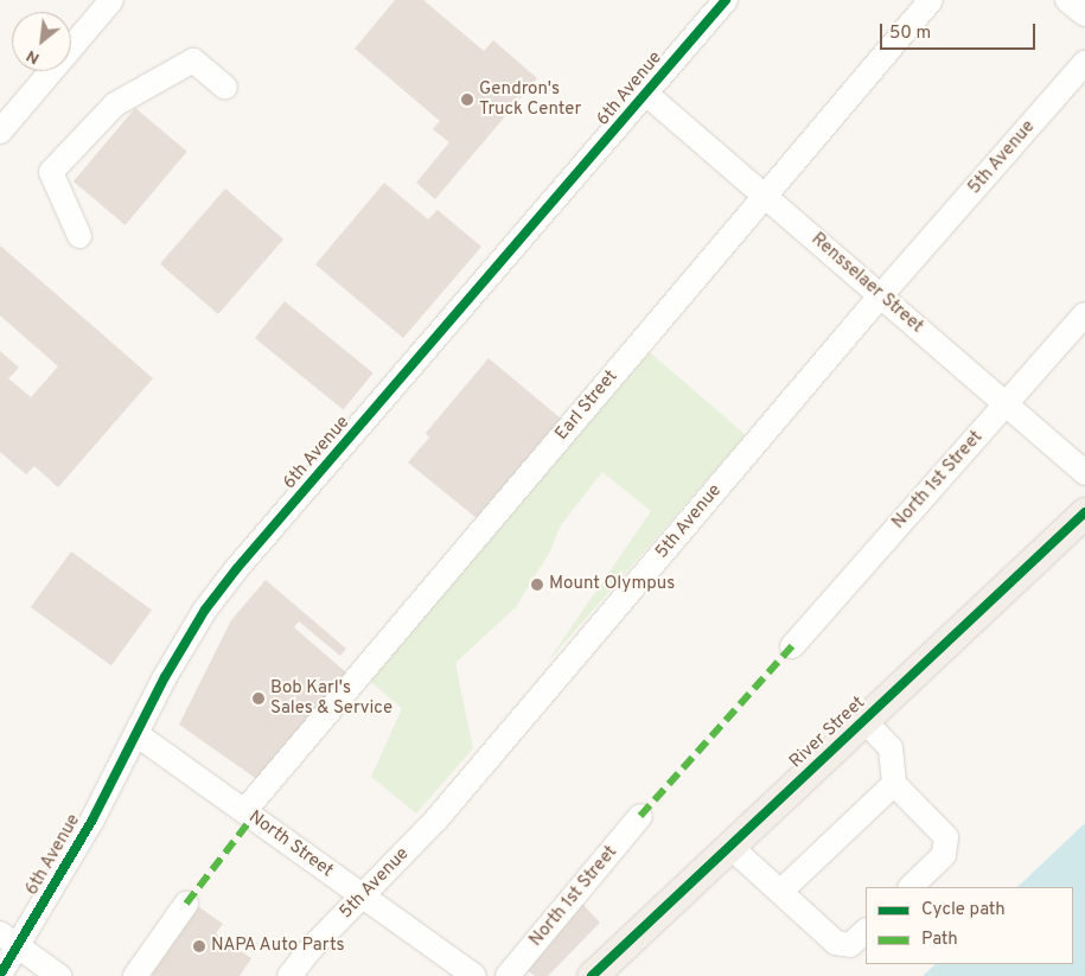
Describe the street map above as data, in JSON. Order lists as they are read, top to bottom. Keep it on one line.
{"streets":{"main road":["River Street"],"street":["6th Avenue","5th Avenue","Rensselaer Street","Earl Street","North 1st Street","North Street"]},"crossings":[["6th Avenue","Rensselaer Street"],["6th Avenue","North Street"],["5th Avenue","Rensselaer Street"],["5th Avenue","North Street"],["Rensselaer Street","Earl Street"],["Rensselaer Street","North 1st Street"],["Earl Street","North Street"]],"places":["Gendron's Truck Center","Mount Olympus","Bob Karl's Sales & Service","NAPA Auto Parts"],"legend":["Cycle path","Path"],"scale_bar":"50 m","north":"bottom left"}
